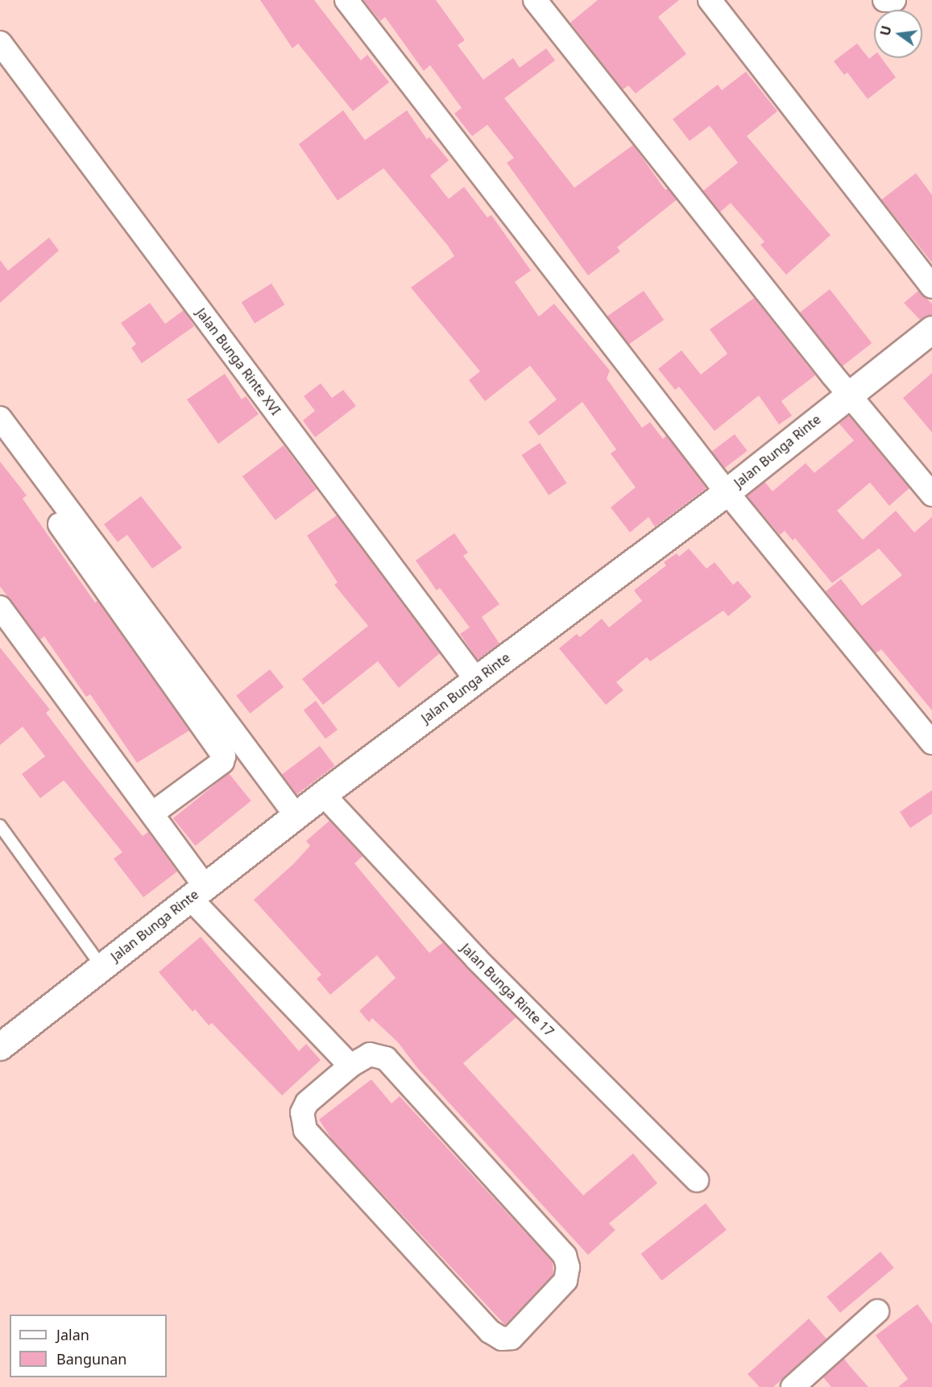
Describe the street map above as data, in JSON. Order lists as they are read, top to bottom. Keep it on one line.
{"streets":{"street":["Jalan Bunga Rinte XVI","Jalan Bunga Rinte","Jalan Bunga Rinte 17"]},"crossings":[["Jalan Bunga Rinte XVI","Jalan Bunga Rinte"],["Jalan Bunga Rinte","Jalan Bunga Rinte 17"]],"legend":["Jalan","Bangunan"],"north":"left"}
